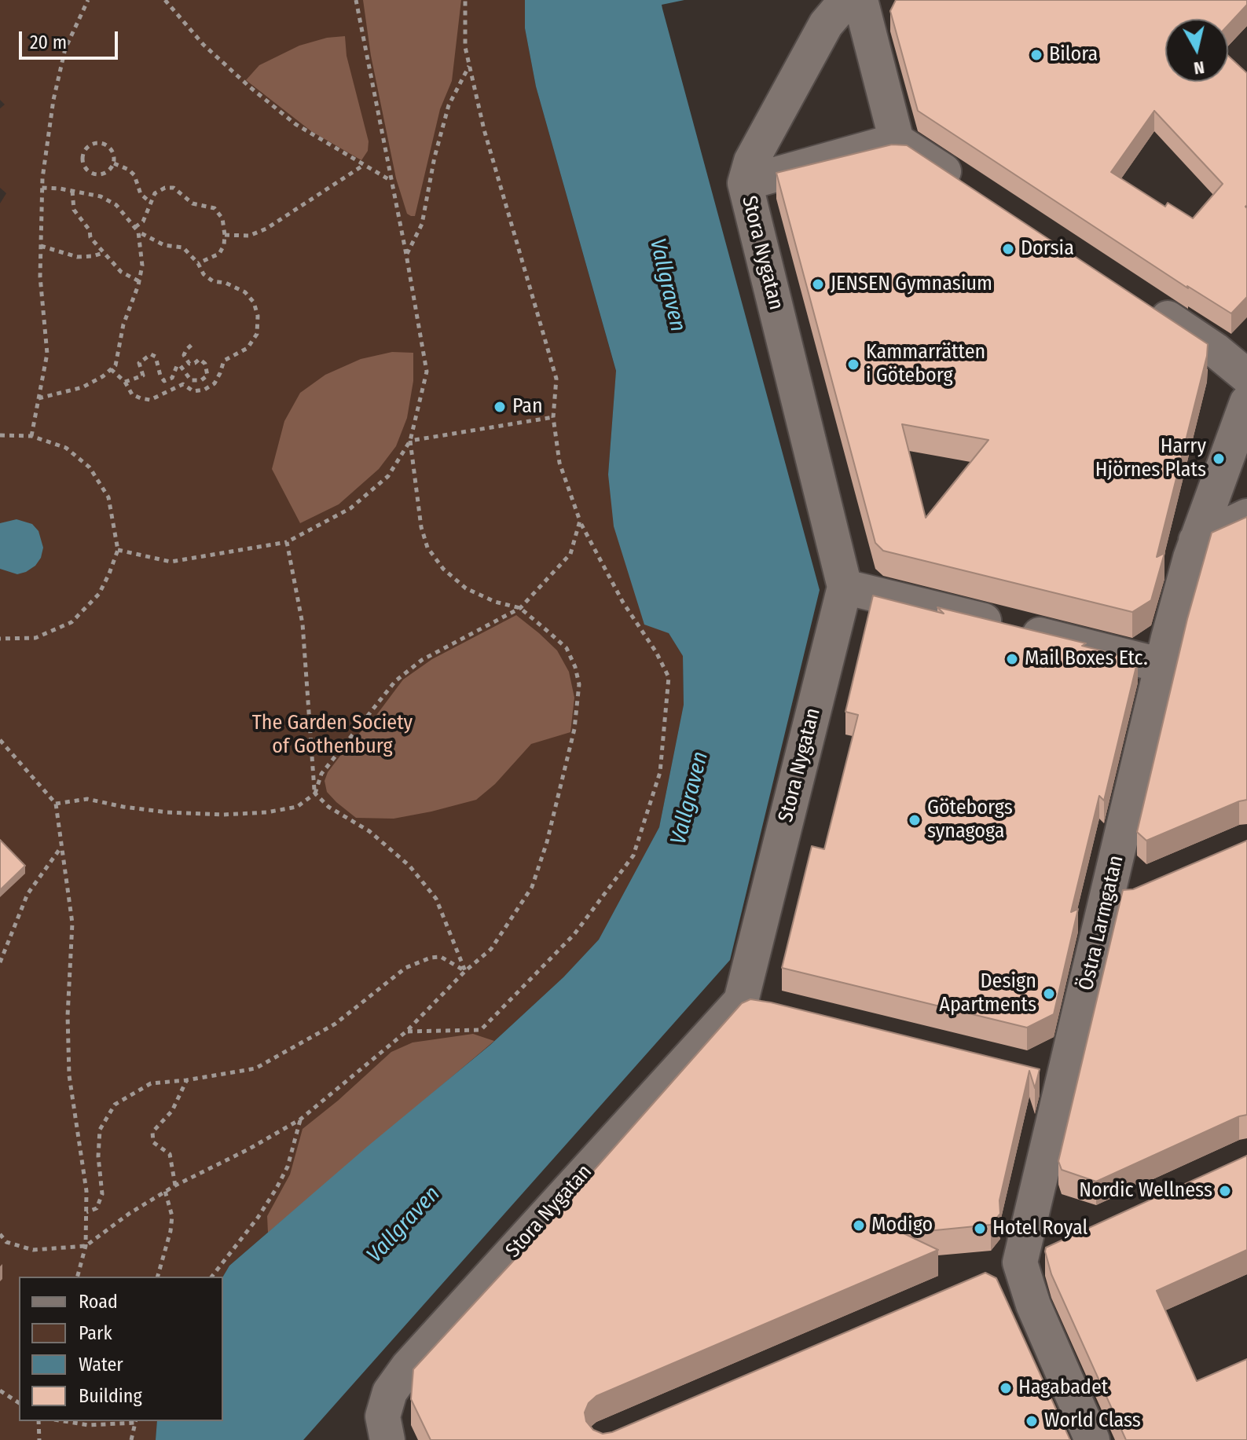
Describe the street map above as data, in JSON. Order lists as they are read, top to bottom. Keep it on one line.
{"streets":{"street":["Stora Nygatan","Östra Larmgatan"]},"water":["Vallgraven"],"parks":["The Garden Society of Gothenburg"],"places":["Bilora","Dorsia","JENSEN Gymnasium","Kammarrätten i Göteborg","Pan","Harry Hjörnes Plats","Mail Boxes Etc.","Göteborgs synagoga","Design Apartments","Nordic Wellness","Modigo","Hotel Royal","Hagabadet","World Class"],"legend":["Road","Park","Water","Building"],"scale_bar":"20 m","north":"bottom"}
